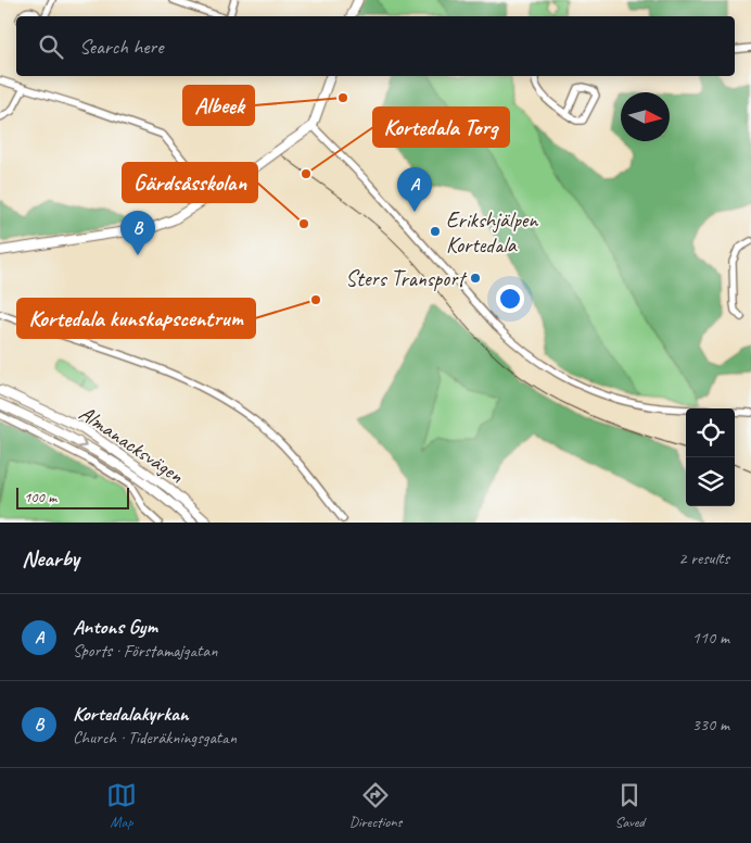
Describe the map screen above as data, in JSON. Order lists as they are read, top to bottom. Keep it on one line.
{"streets":{"main road":["Almanacksvägen"]},"places":["Albeek","Kortedala Torg","Gärdsåsskolan","Erikshjälpen Kortedala","Sters Transport","Kortedala kunskapscentrum"],"scale_bar":"100 m","north":"right","page":{"search":"Search here","pins":["A","B"],"scale":"100 m","heading":["Nearby","2 results"],"list":[{"mark":"A","name":"Antons Gym","note":"Sports · Förstamajgatan","value":"110 m"},{"mark":"B","name":"Kortedalakyrkan","note":"Church · Tideräkningsgatan","value":"330 m"}],"nav":["Map","Directions","Saved"]}}
